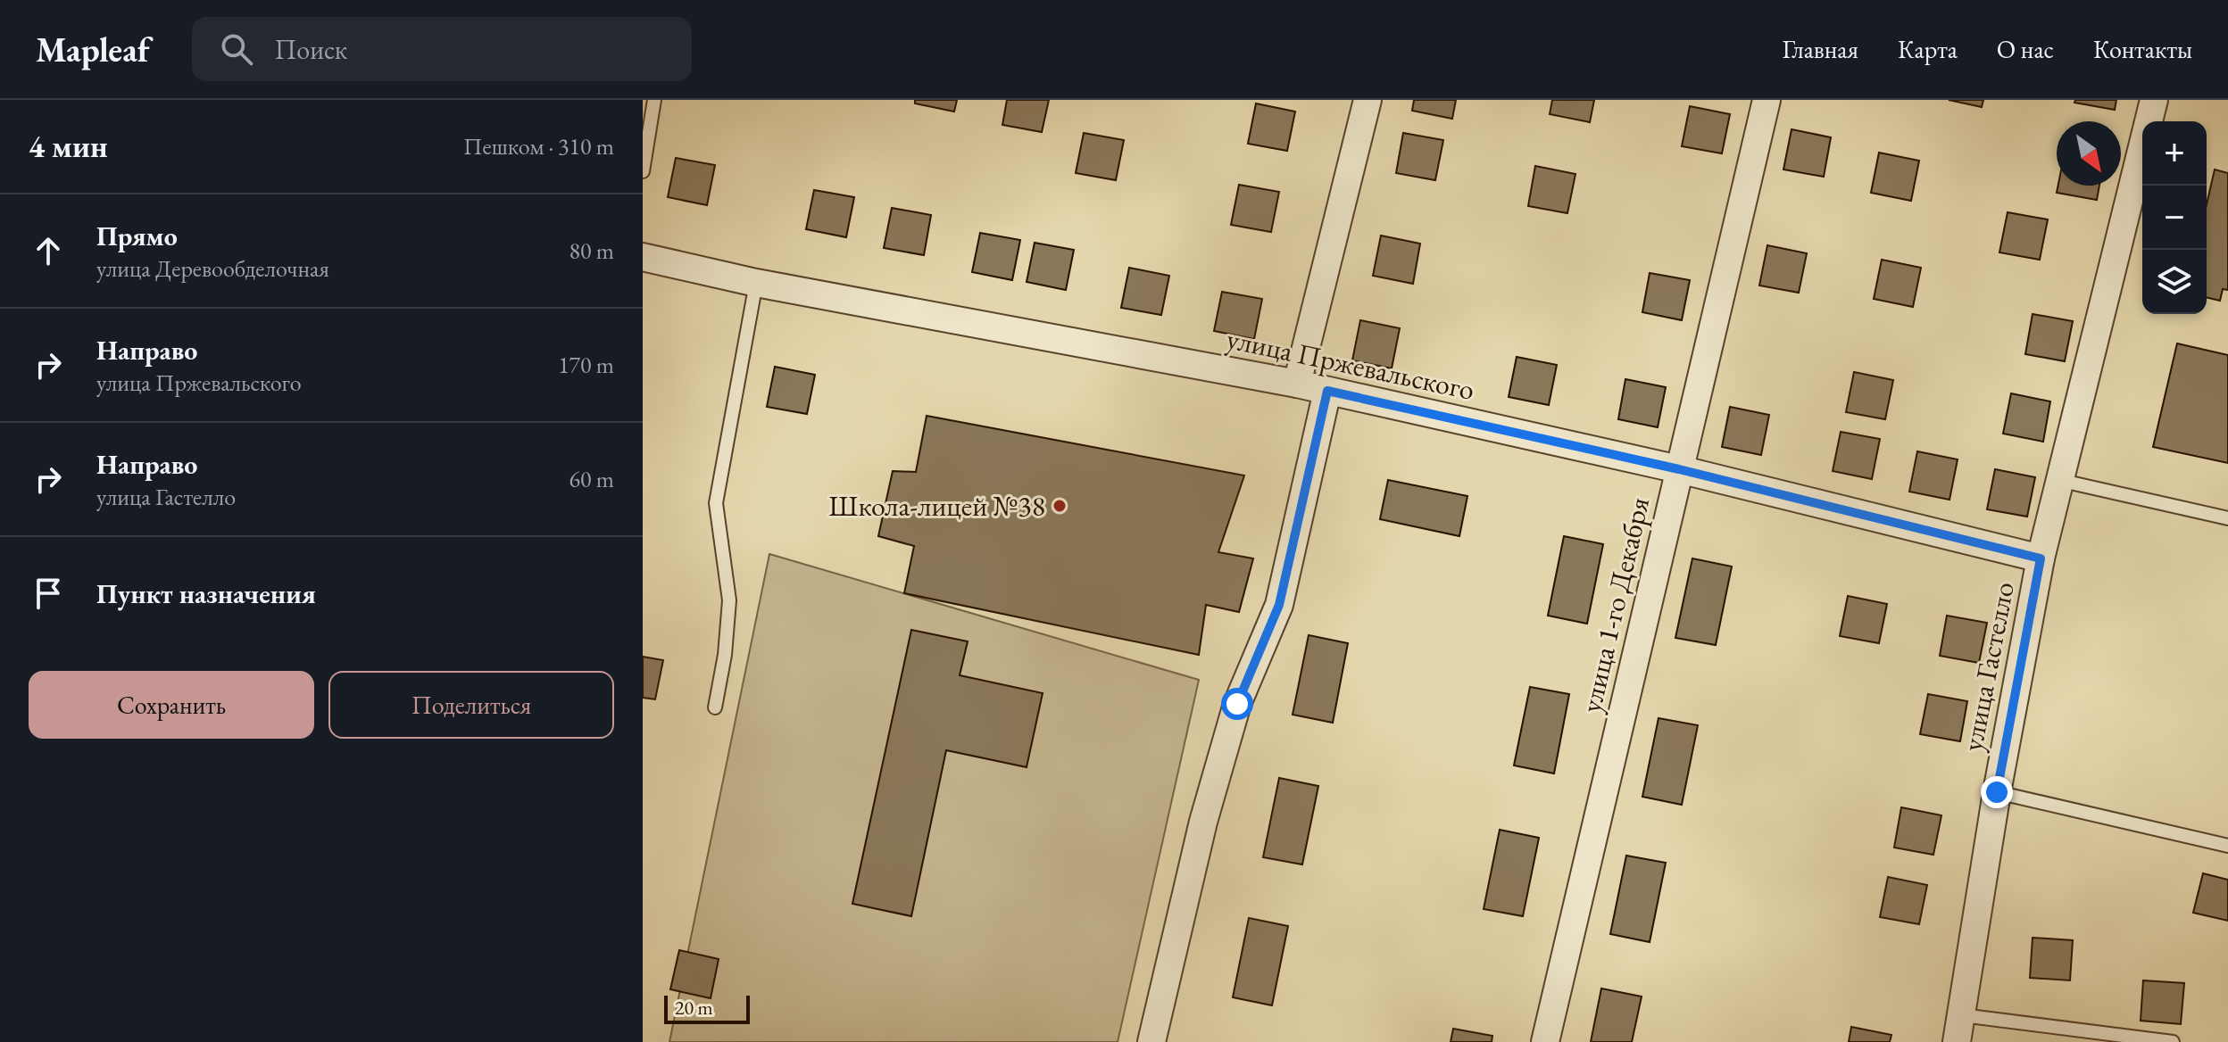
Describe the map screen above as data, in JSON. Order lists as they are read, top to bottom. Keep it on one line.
{"streets":{"street":["улица Пржевальского","улица 1-го Декабря","улица Гастелло"]},"crossings":[["улица Пржевальского","улица 1-го Декабря"],["улица Пржевальского","улица Гастелло"]],"places":["Школа-лицей №38"],"scale_bar":"20 m","north":"bottom right","page":{"header":"Mapleaf","search":"Поиск","nav":["Главная","Карта","О нас","Контакты"],"heading":["4 мин","Пешком · 310 m"],"map_buttons":["+","−"],"list":[["Прямо","улица Деревообделочная","80 m"],["Направо","улица Пржевальского","170 m"],["Направо","улица Гастелло","60 m"],"Пункт назначения"],"buttons":["Сохранить","Поделиться"],"scale":"20 m"}}
